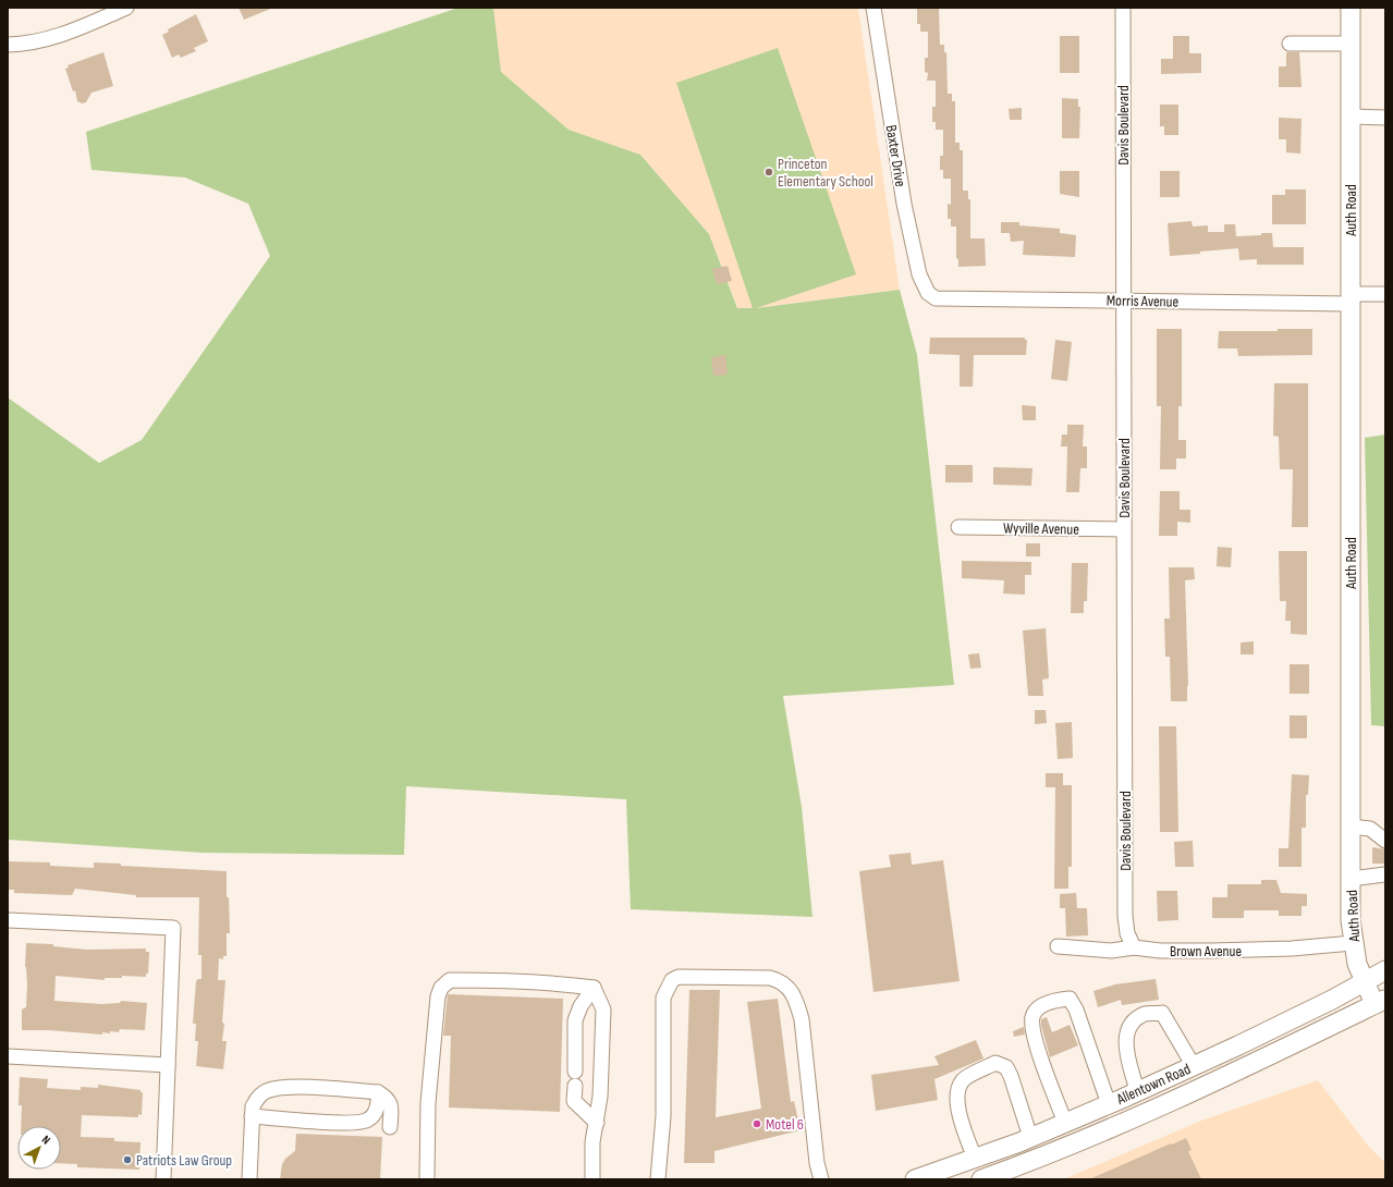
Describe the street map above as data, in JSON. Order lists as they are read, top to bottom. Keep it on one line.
{"streets":{"main road":["Auth Road","Allentown Road"],"street":["Davis Boulevard","Baxter Drive","Morris Avenue","Wyville Avenue","Brown Avenue"]},"crossings":[["Davis Boulevard","Morris Avenue"],["Davis Boulevard","Wyville Avenue"],["Davis Boulevard","Brown Avenue"],["Baxter Drive","Morris Avenue"],["Auth Road","Morris Avenue"],["Auth Road","Brown Avenue"],["Auth Road","Allentown Road"]],"places":["Princeton Elementary School","Motel 6","Patriots Law Group"],"north":"top right"}
